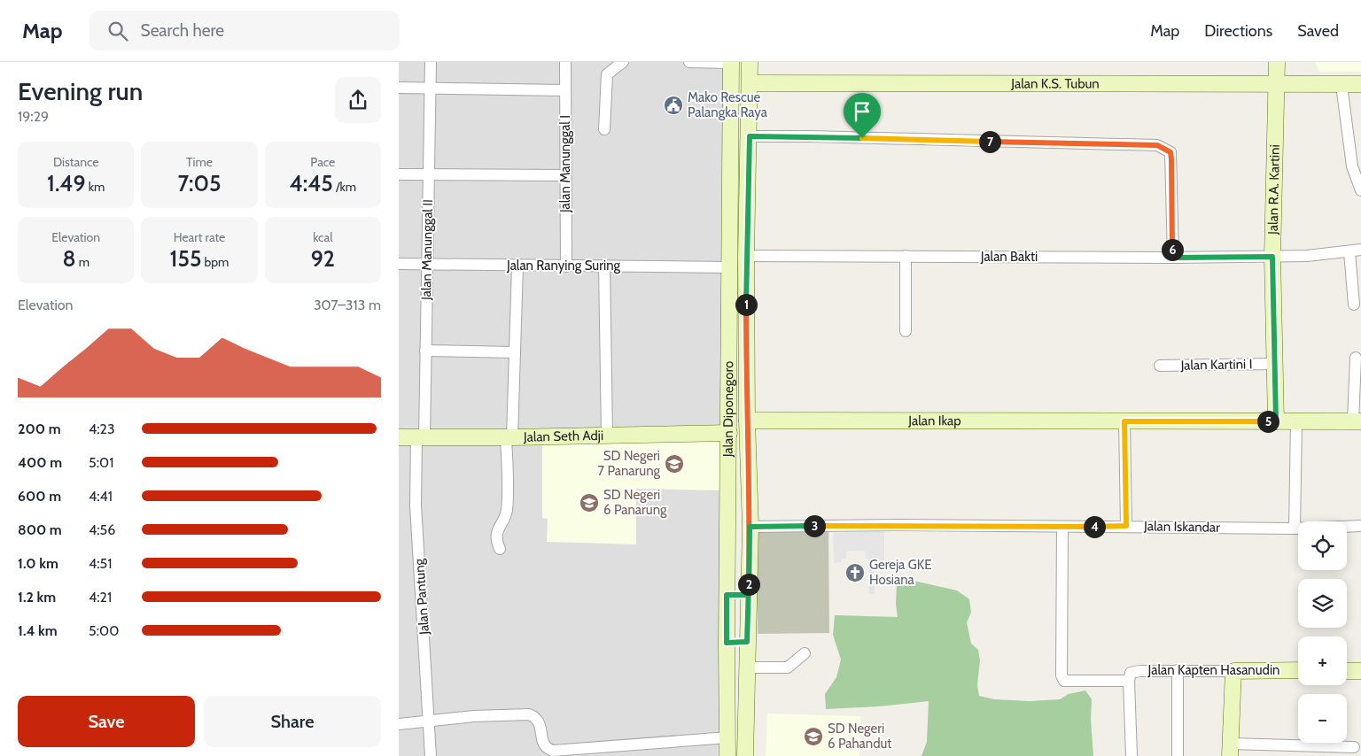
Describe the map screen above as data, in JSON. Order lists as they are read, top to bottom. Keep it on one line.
{"streets":{"street":["Jalan K.S. Tubun","Jalan Manunggal I","Jalan R.A. Kartini","Jalan Manunggal II","Jalan Bakti","Jalan Ranying Suring","Jalan Kartini I","Jalan Diponegoro","Jalan Ikap","Jalan Seth Adji","Jalan Iskandar","Jalan Pantung","Jalan Kapten Hasanudin"]},"crossings":[["Jalan K.S. Tubun","Jalan R.A. Kartini"],["Jalan K.S. Tubun","Jalan Diponegoro"],["Jalan Manunggal I","Jalan Ranying Suring"],["Jalan R.A. Kartini","Jalan Bakti"],["Jalan R.A. Kartini","Jalan Kartini I"],["Jalan R.A. Kartini","Jalan Ikap"],["Jalan Manunggal II","Jalan Ranying Suring"],["Jalan Manunggal II","Jalan Seth Adji"],["Jalan Manunggal II","Jalan Pantung"],["Jalan Bakti","Jalan Diponegoro"],["Jalan Ranying Suring","Jalan Diponegoro"],["Jalan Diponegoro","Jalan Ikap"],["Jalan Diponegoro","Jalan Seth Adji"],["Jalan Diponegoro","Jalan Iskandar"],["Jalan Seth Adji","Jalan Pantung"],["Jalan Iskandar","Jalan Kapten Hasanudin"]],"places":{"public building":["Mako Rescue Palangka Raya"],"school or university":["SD Negeri 7 Panarung","SD Negeri 6 Panarung","SD Negeri 6 Pahandut"],"church":["Gereja GKE Hosiana"]},"page":{"header":"Map","search":"Search here","nav":["Map","Directions","Saved"],"heading":["Evening run","19:29"],"pins":["7","6","1","5","3","4","2"],"stats":[["Distance","1.49 km"],["Time","7:05"],["Pace","4:45 /km"],["Elevation","8 m"],["Heart rate","155 bpm"],["kcal","92"]],"chart":["Elevation","307–313 m"],"list":[{"name":"200 m","note":"4:23"},{"name":"400 m","note":"5:01"},{"name":"600 m","note":"4:41"},{"name":"800 m","note":"4:56"},{"name":"1.0 km","note":"4:51"},{"name":"1.2 km","note":"4:21"},{"name":"1.4 km","note":"5:00"}],"map_buttons":["+","−"],"buttons":["Save","Share"]}}
